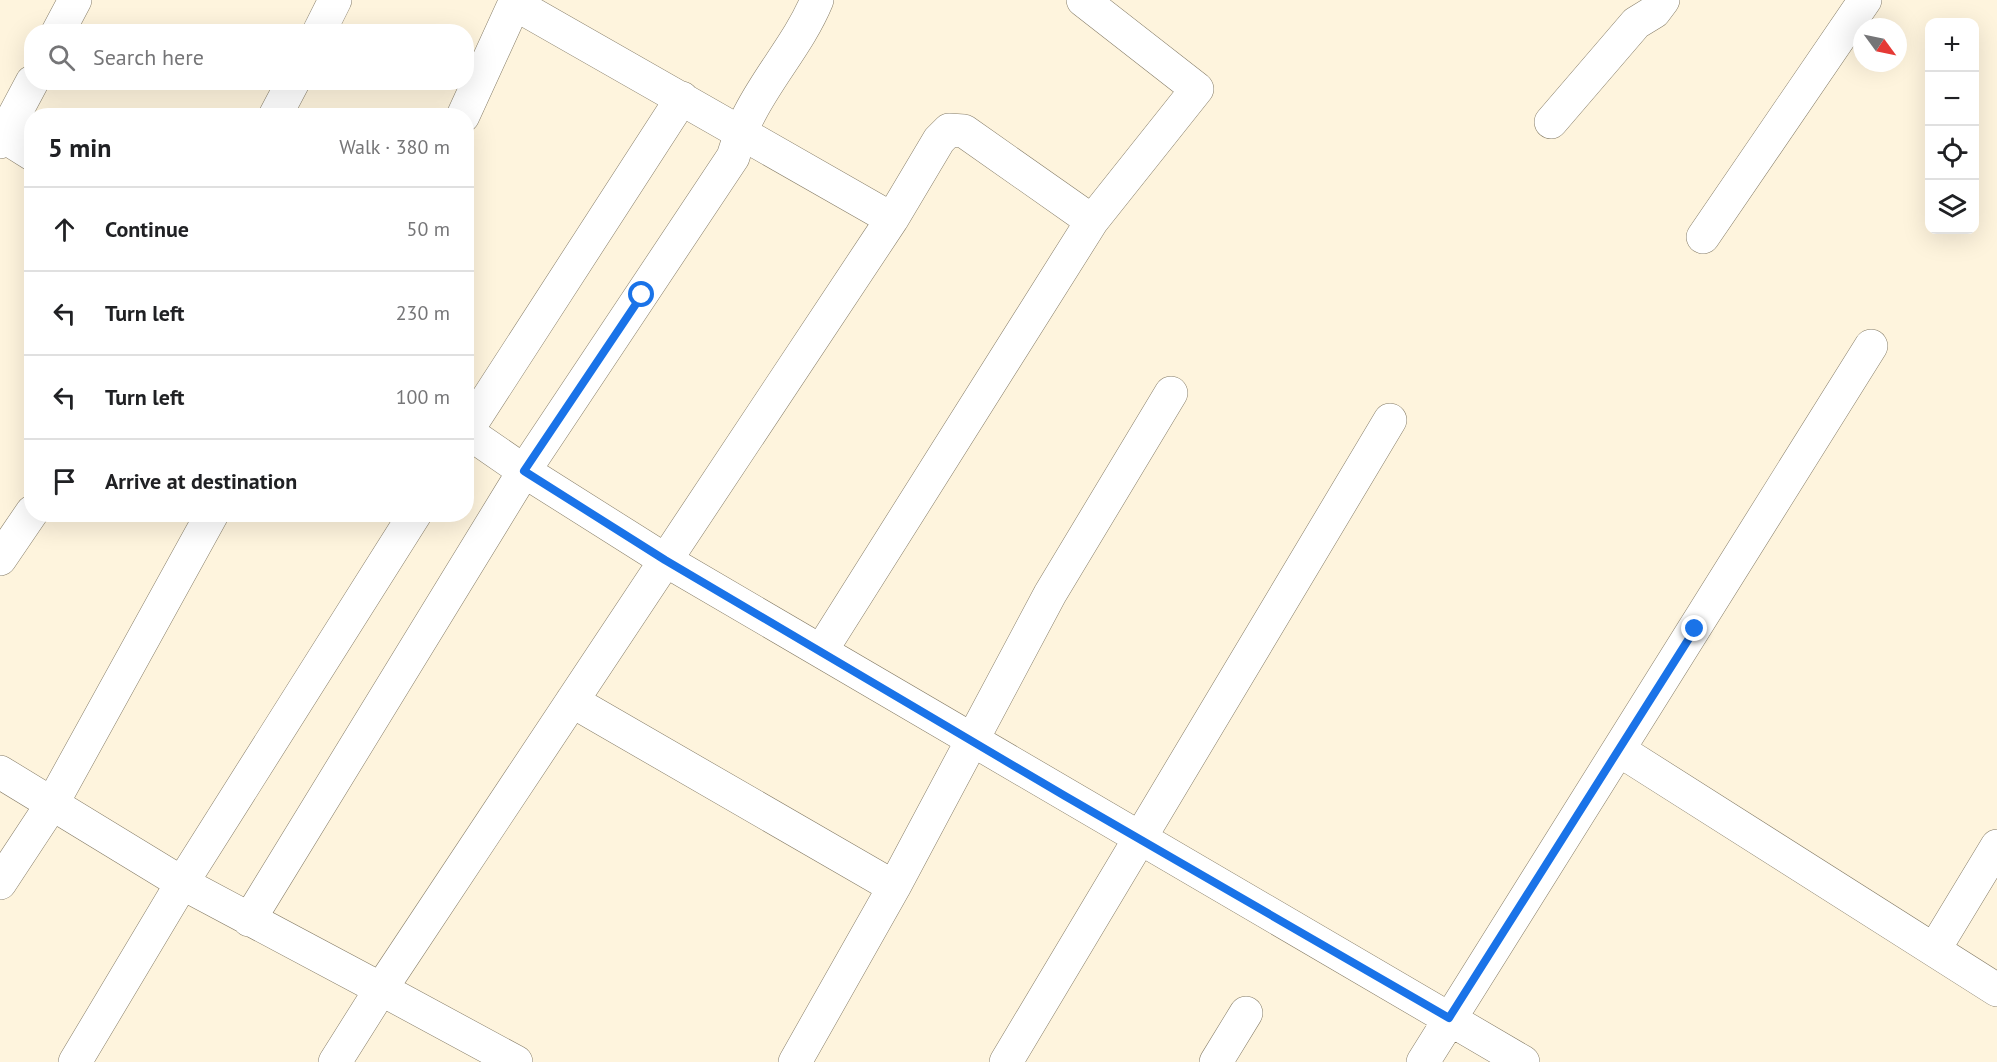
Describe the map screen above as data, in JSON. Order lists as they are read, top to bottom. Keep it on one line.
{"north":"bottom right","page":{"map_buttons":["+","−"],"search":"Search here","heading":["5 min","Walk · 380 m"],"list":[["Continue","50 m"],["Turn left","230 m"],["Turn left","100 m"],"Arrive at destination"]}}
